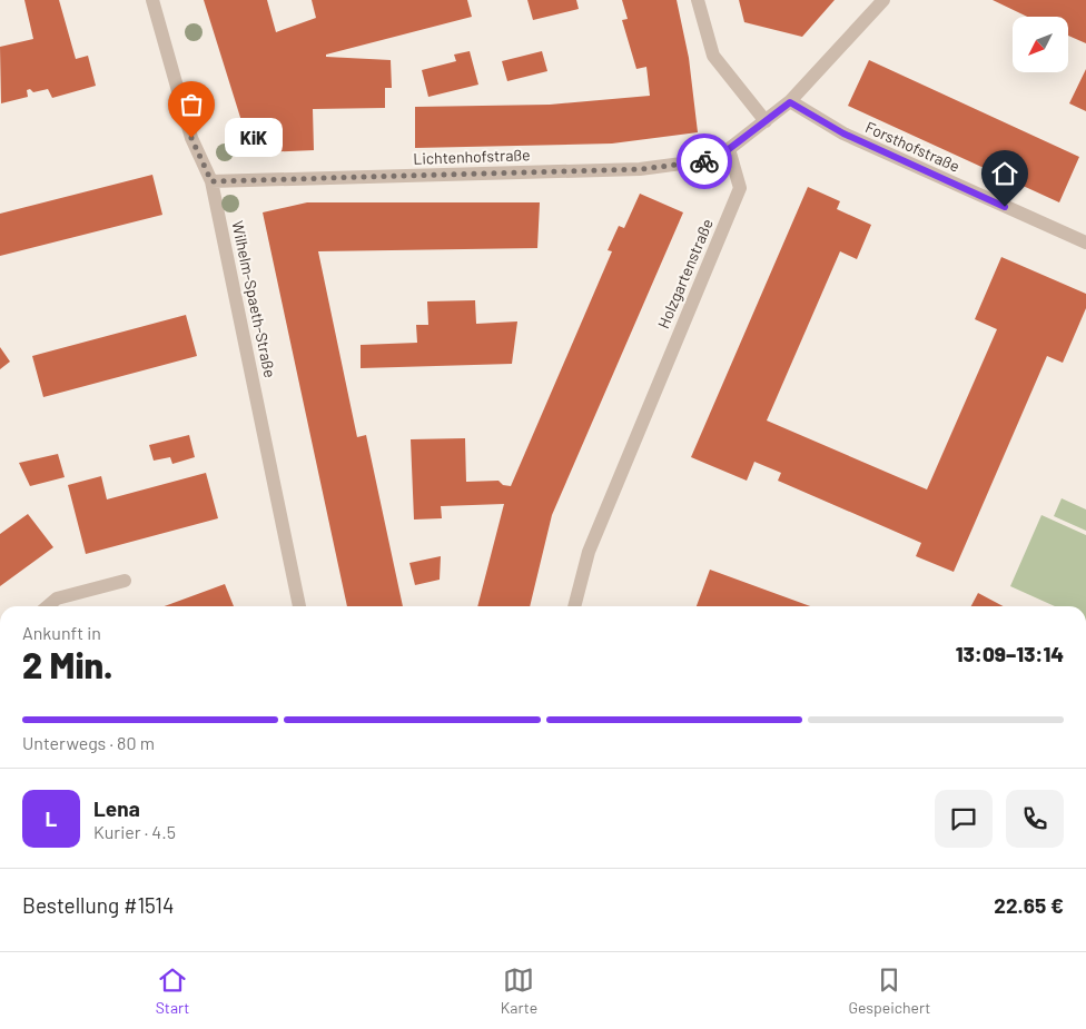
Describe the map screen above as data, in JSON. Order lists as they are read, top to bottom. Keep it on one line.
{"streets":{"street":["Forsthofstraße","Lichtenhofstraße","Holzgartenstraße","Wilhelm-Spaeth-Straße"]},"crossings":[["Lichtenhofstraße","Holzgartenstraße"],["Lichtenhofstraße","Wilhelm-Spaeth-Straße"]],"places":["KiK"],"north":"bottom left","page":{"bubble":"KiK","heading":["2 Min.","Ankunft in","13:09–13:14"],"panel":["Lena","Kurier · 4.5","Bestellung #1514","22.65 €"],"bar":"Unterwegs · 80 m","round":"L","tabs":["Start","Karte","Gespeichert"]}}
